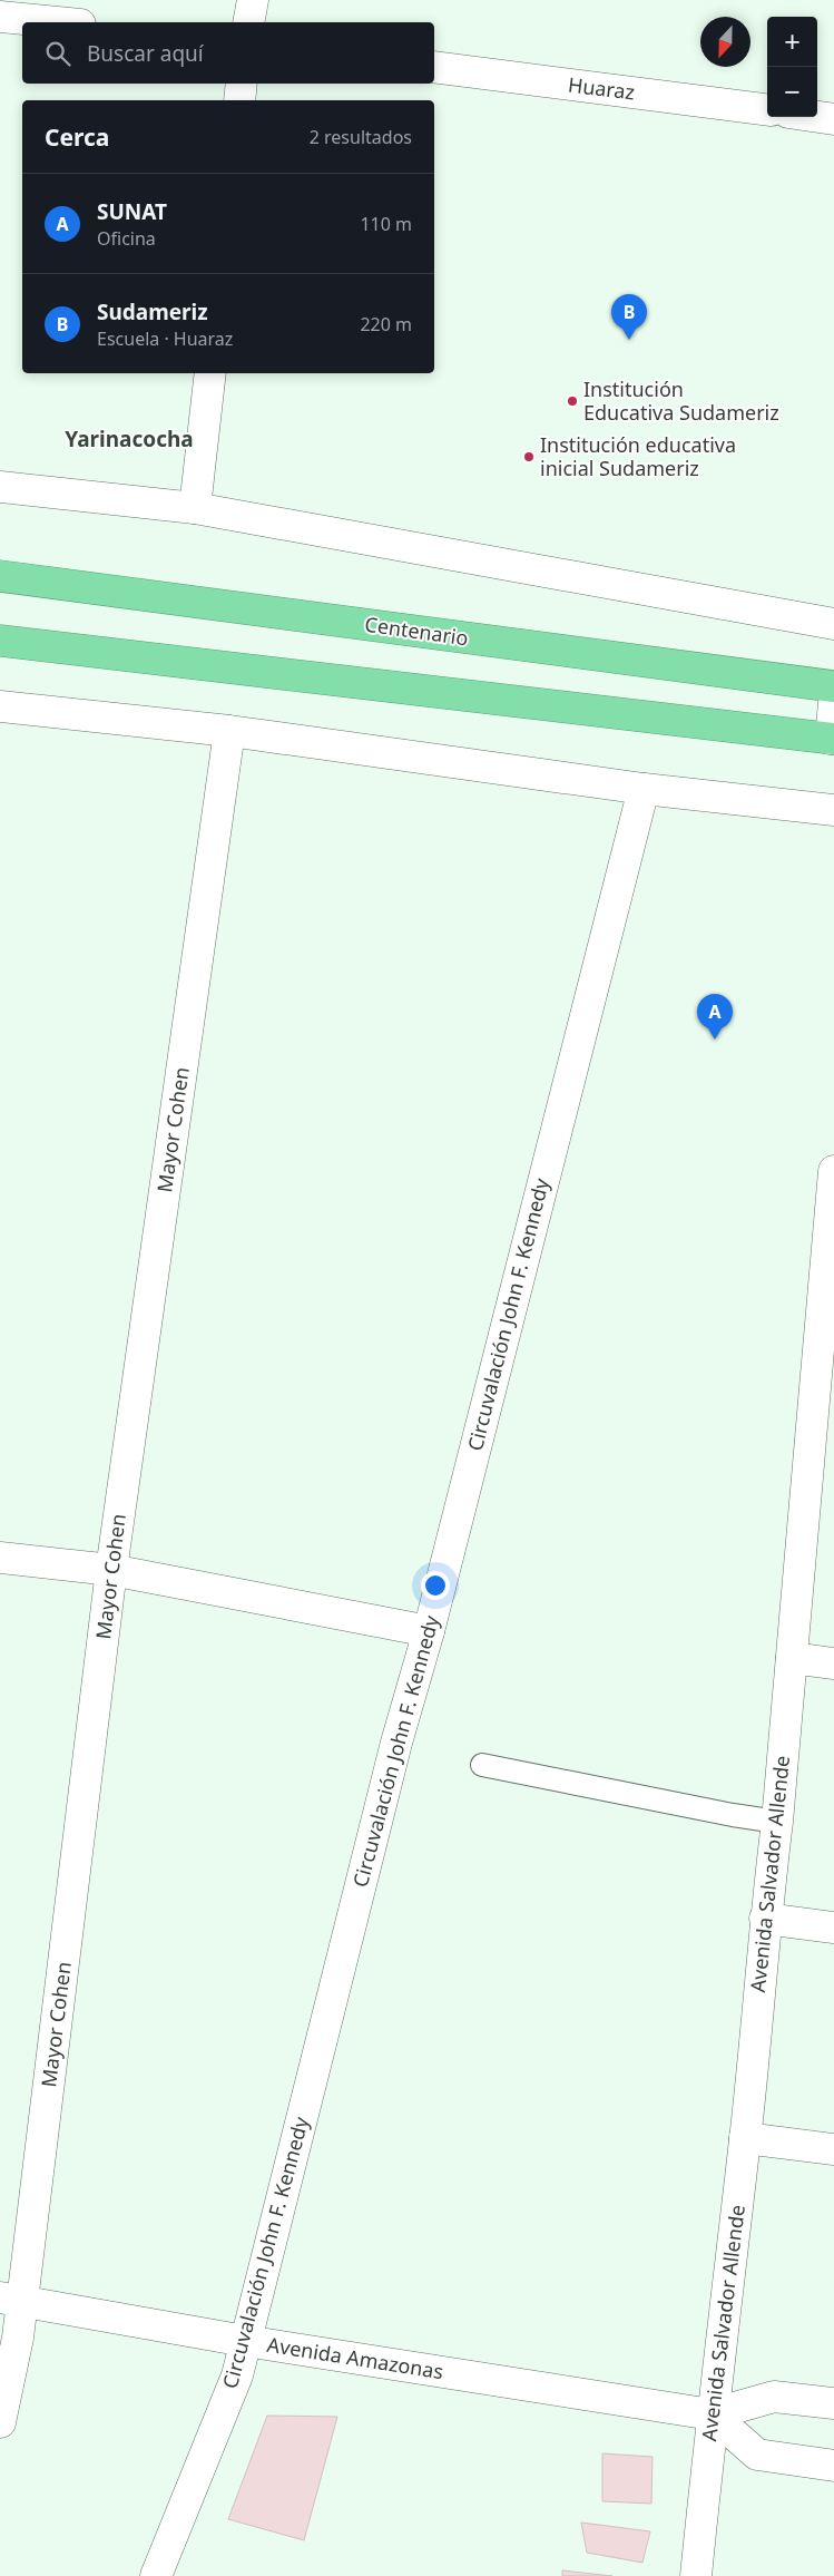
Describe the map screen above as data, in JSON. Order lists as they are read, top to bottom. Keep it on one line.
{"streets":{"highway":["Centenario"],"street":["Huaraz","Mayor Cohen","Circuvalación John F. Kennedy","Avenida Salvador Allende","Avenida Amazonas"]},"crossings":[["Mayor Cohen","Avenida Amazonas"],["Circuvalación John F. Kennedy","Avenida Amazonas"],["Avenida Salvador Allende","Avenida Amazonas"]],"districts":["Yarinacocha"],"places":["Institución Educativa Sudameriz","Institución educativa inicial Sudameriz"],"north":"bottom","page":{"map_buttons":["+","−"],"search":"Buscar aquí","heading":["Cerca","2 resultados"],"list":[{"mark":"A","name":"SUNAT","note":"Oficina","value":"110 m"},{"mark":"B","name":"Sudameriz","note":"Escuela · Huaraz","value":"220 m"}],"pins":["B","A"]}}
